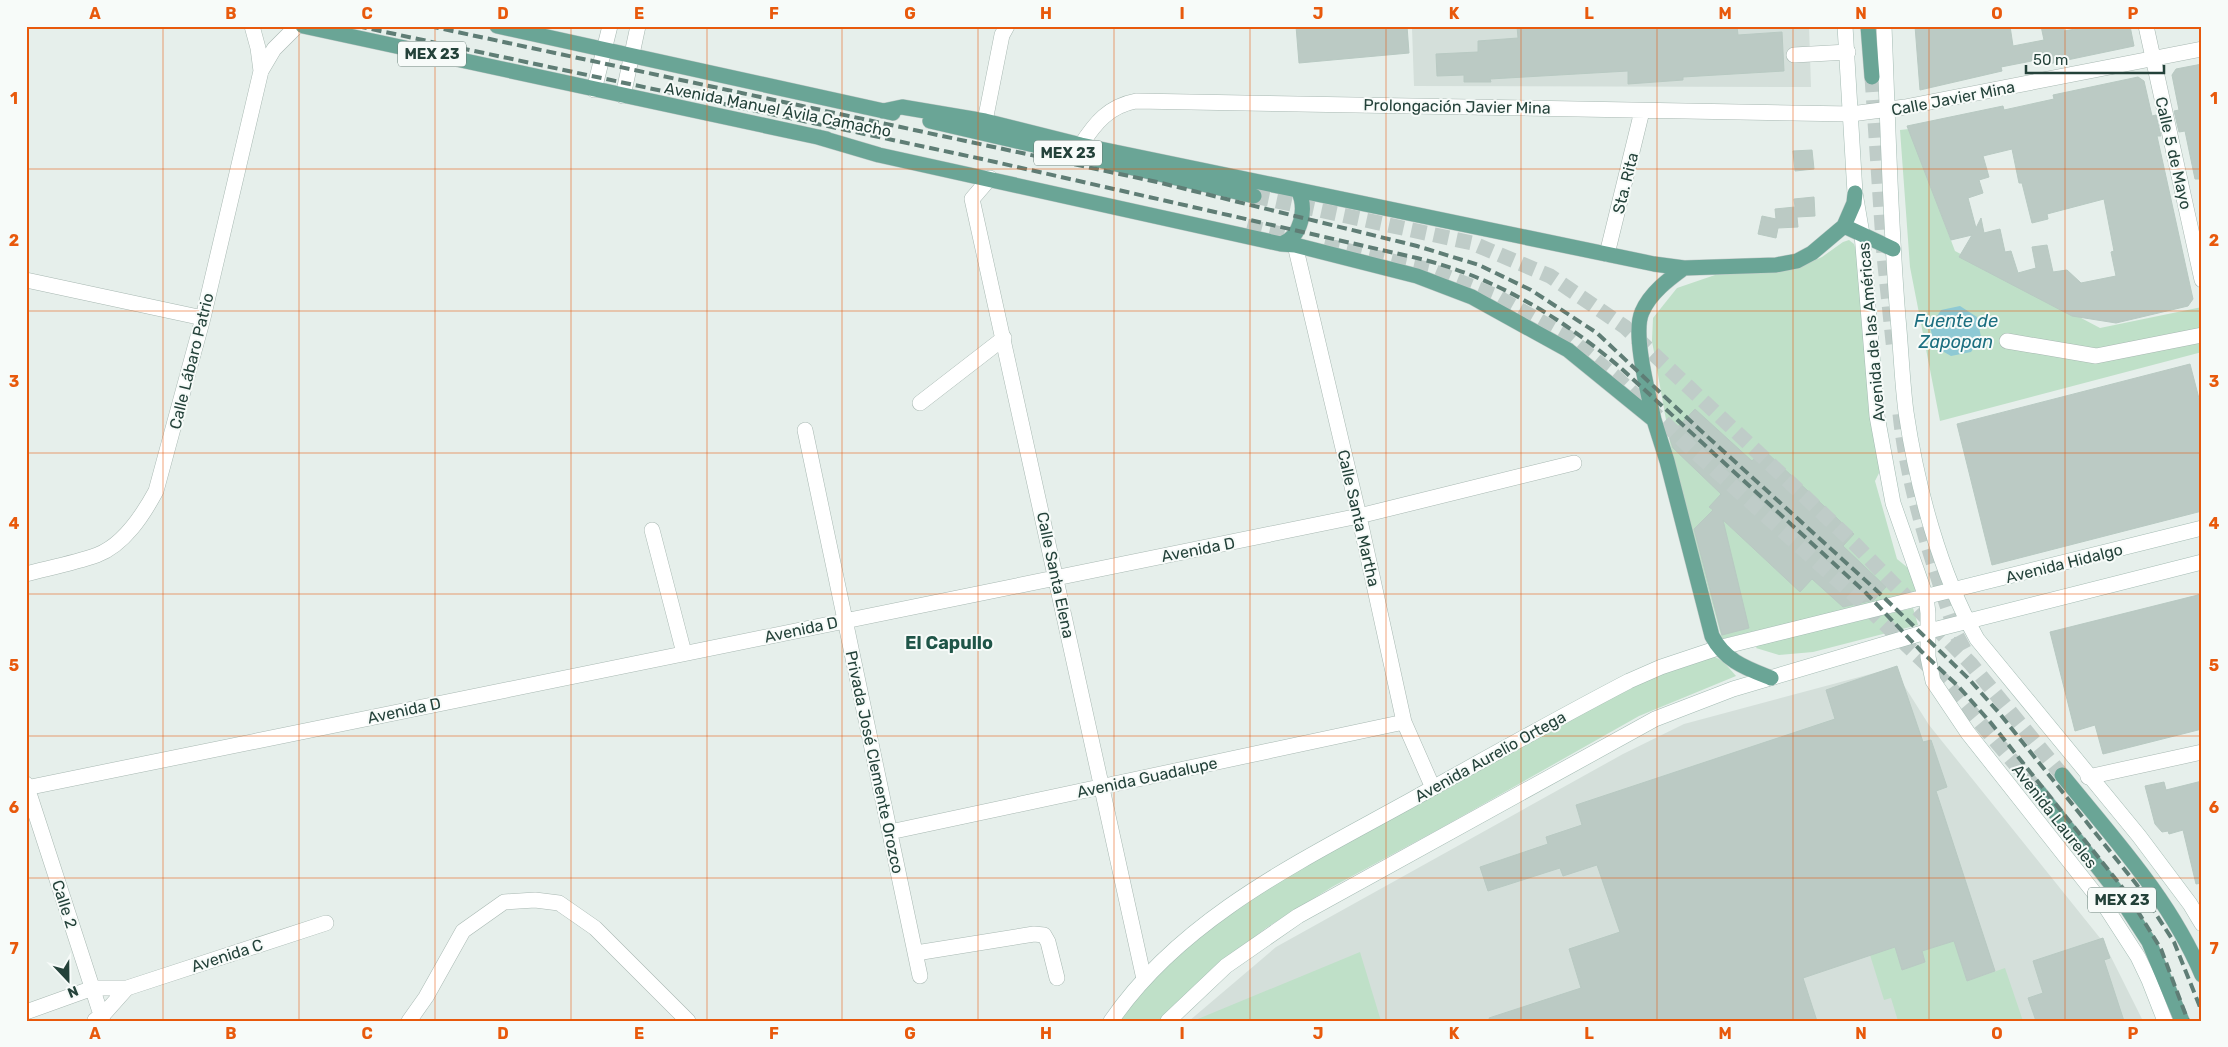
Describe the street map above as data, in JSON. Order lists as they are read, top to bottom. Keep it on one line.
{"streets":{"main road":["MEX 23","Avenida Manuel Ávila Camacho","Avenida Laureles"],"street":["Calle Javier Mina","Prolongación Javier Mina","Calle 5 de Mayo","Sta. Rita","Avenida de las Américas","Calle Lábaro Patrio","Calle Santa Martha","Avenida D","Avenida Hidalgo","Calle Santa Elena","Avenida Aurelio Ortega","Privada José Clemente Orozco","Avenida Guadalupe","Calle 2","Avenida C"]},"crossings":[["Calle Javier Mina","Prolongación Javier Mina"],["Calle Javier Mina","Calle 5 de Mayo"],["Calle Javier Mina","Avenida de las Américas"],["Prolongación Javier Mina","Sta. Rita"],["Prolongación Javier Mina","Avenida de las Américas"],["Avenida de las Américas","Avenida Hidalgo"],["Avenida de las Américas","Avenida Aurelio Ortega"],["Avenida de las Américas","Avenida Laureles"],["Calle Santa Martha","Avenida D"],["Calle Santa Martha","Avenida Aurelio Ortega"],["Calle Santa Martha","Avenida Guadalupe"],["Avenida D","Calle Santa Elena"],["Avenida D","Privada José Clemente Orozco"],["Avenida D","Calle 2"],["Avenida Hidalgo","Avenida Aurelio Ortega"],["Avenida Hidalgo","Avenida Laureles"],["Calle Santa Elena","Avenida Aurelio Ortega"],["Calle Santa Elena","Avenida Guadalupe"],["Privada José Clemente Orozco","Avenida Guadalupe"],["Calle 2","Avenida C"]],"districts":["El Capullo"],"water":["Fuente de Zapopan"],"scale_bar":"50 m","north":"bottom","grid":{"columns":["A","B","C","D","E","F","G","H","I","J","K","L","M","N","O","P"],"rows":["1","2","3","4","5","6","7"]}}
